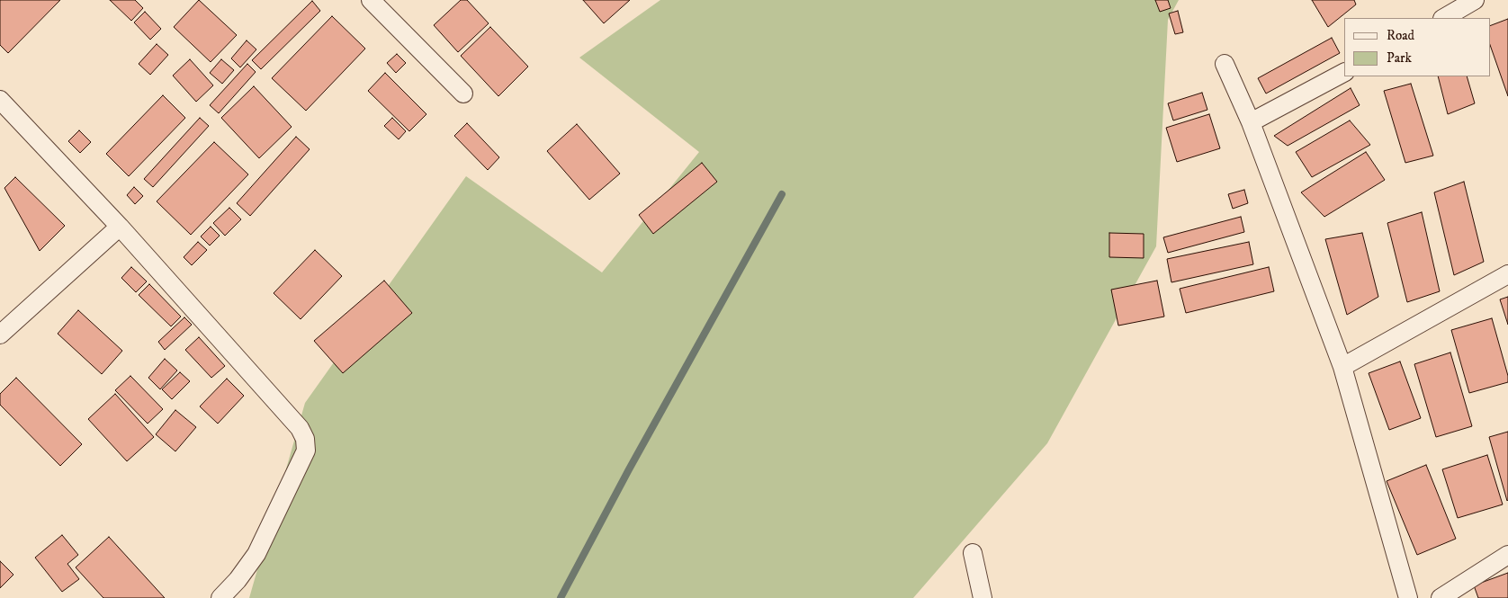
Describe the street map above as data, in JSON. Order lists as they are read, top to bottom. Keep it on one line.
{"legend":["Road","Park"]}
